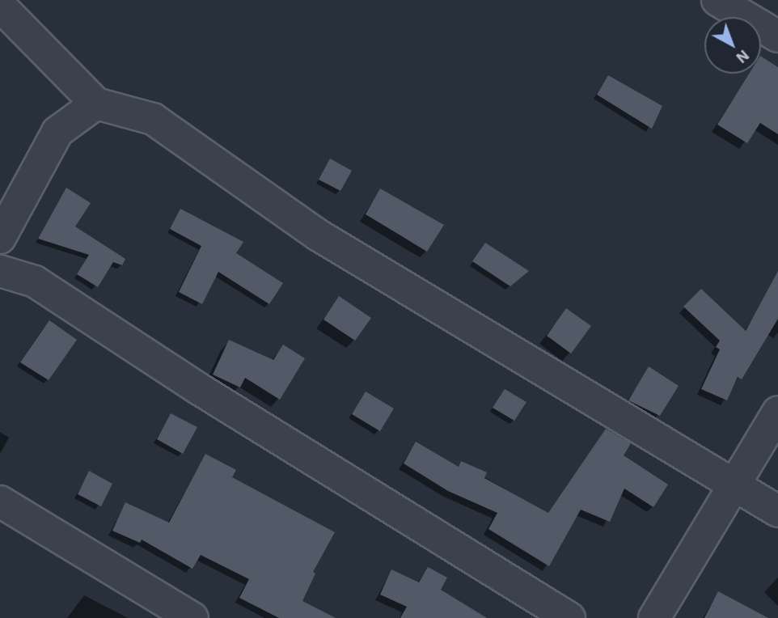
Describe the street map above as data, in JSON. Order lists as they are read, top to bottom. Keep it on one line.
{"north":"bottom right"}
